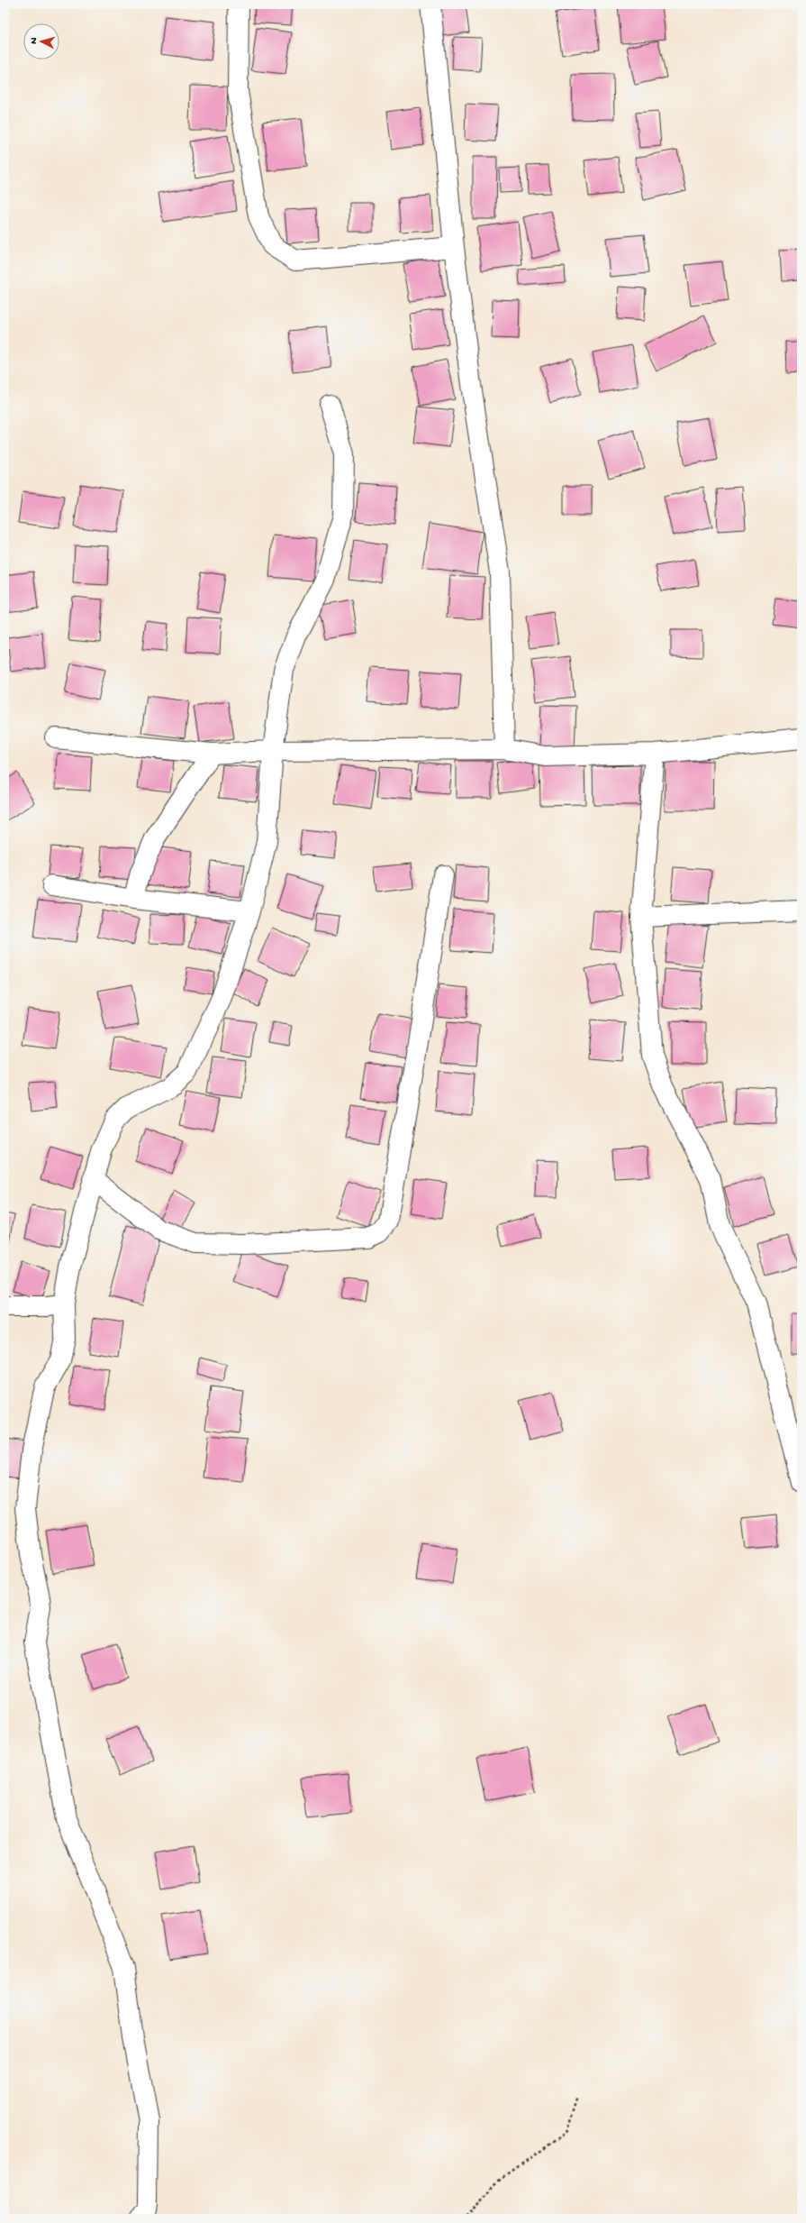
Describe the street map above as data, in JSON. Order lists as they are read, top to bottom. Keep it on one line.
{"north":"left"}
